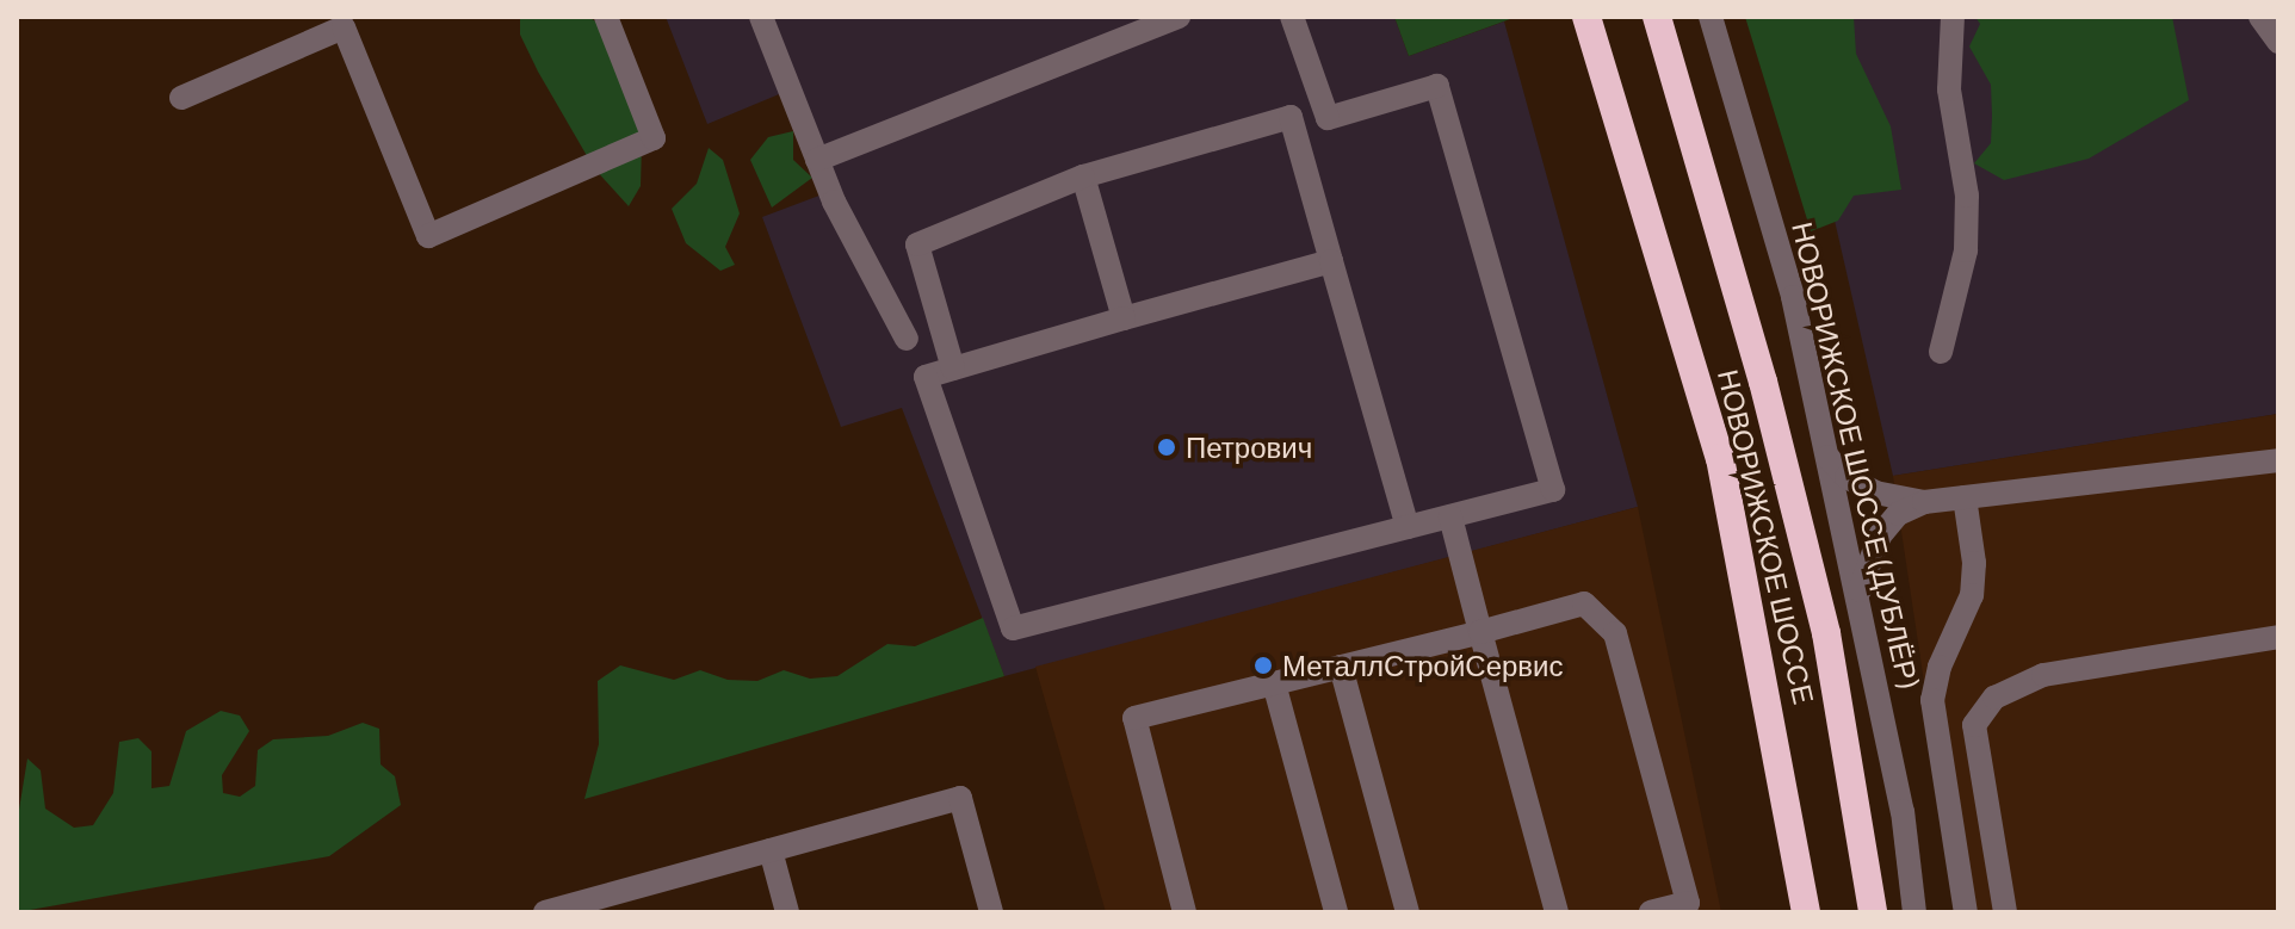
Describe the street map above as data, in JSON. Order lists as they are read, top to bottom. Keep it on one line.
{"streets":{"highway":["НОВОРИЖСКОЕ ШОССЕ"],"street":["НОВОРИЖСКОЕ ШОССЕ (ДУБЛЁР)"]},"places":["Петрович","МеталлСтройСервис"]}
